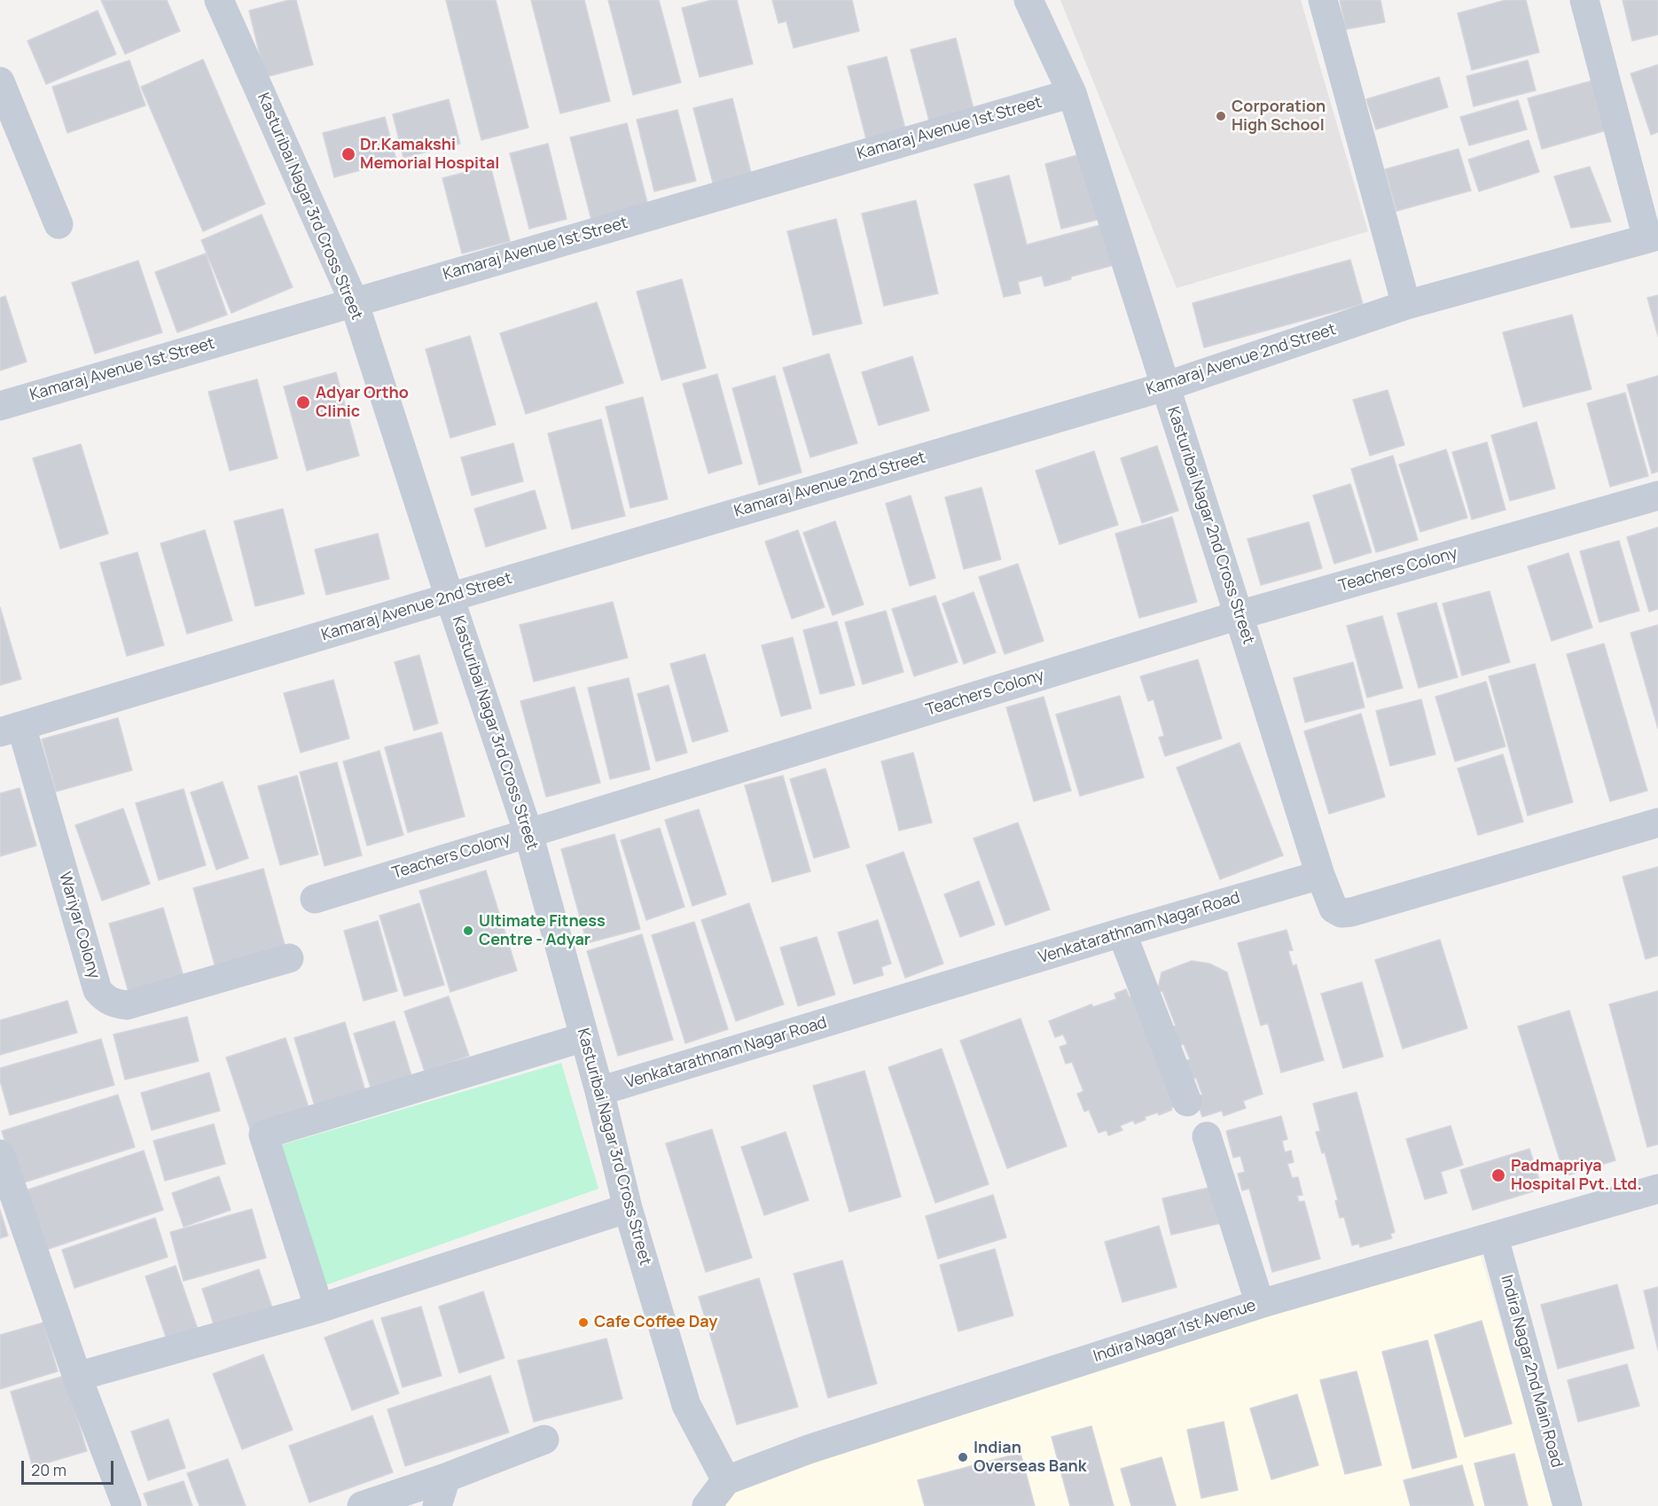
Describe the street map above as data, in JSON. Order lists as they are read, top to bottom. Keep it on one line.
{"streets":{"street":["Kamaraj Avenue 1st Street","Kasturibai Nagar 3rd Cross Street","Kamaraj Avenue 2nd Street","Kasturibai Nagar 2nd Cross Street","Teachers Colony","Wariyar Colony","Venkatarathnam Nagar Road","Indira Nagar 1st Avenue","Indira Nagar 2nd Main Road"]},"crossings":[["Kamaraj Avenue 1st Street","Kasturibai Nagar 3rd Cross Street"],["Kamaraj Avenue 1st Street","Kasturibai Nagar 2nd Cross Street"],["Kasturibai Nagar 3rd Cross Street","Kamaraj Avenue 2nd Street"],["Kasturibai Nagar 3rd Cross Street","Teachers Colony"],["Kasturibai Nagar 3rd Cross Street","Venkatarathnam Nagar Road"],["Kasturibai Nagar 3rd Cross Street","Indira Nagar 1st Avenue"],["Kamaraj Avenue 2nd Street","Kasturibai Nagar 2nd Cross Street"],["Kamaraj Avenue 2nd Street","Wariyar Colony"],["Kasturibai Nagar 2nd Cross Street","Teachers Colony"],["Kasturibai Nagar 2nd Cross Street","Venkatarathnam Nagar Road"],["Indira Nagar 1st Avenue","Indira Nagar 2nd Main Road"]],"places":["Corporation High School","Dr.Kamakshi Memorial Hospital","Adyar Ortho Clinic","Ultimate Fitness Centre - Adyar","Padmapriya Hospital Pvt. Ltd.","Cafe Coffee Day","Indian Overseas Bank"],"scale_bar":"20 m"}
